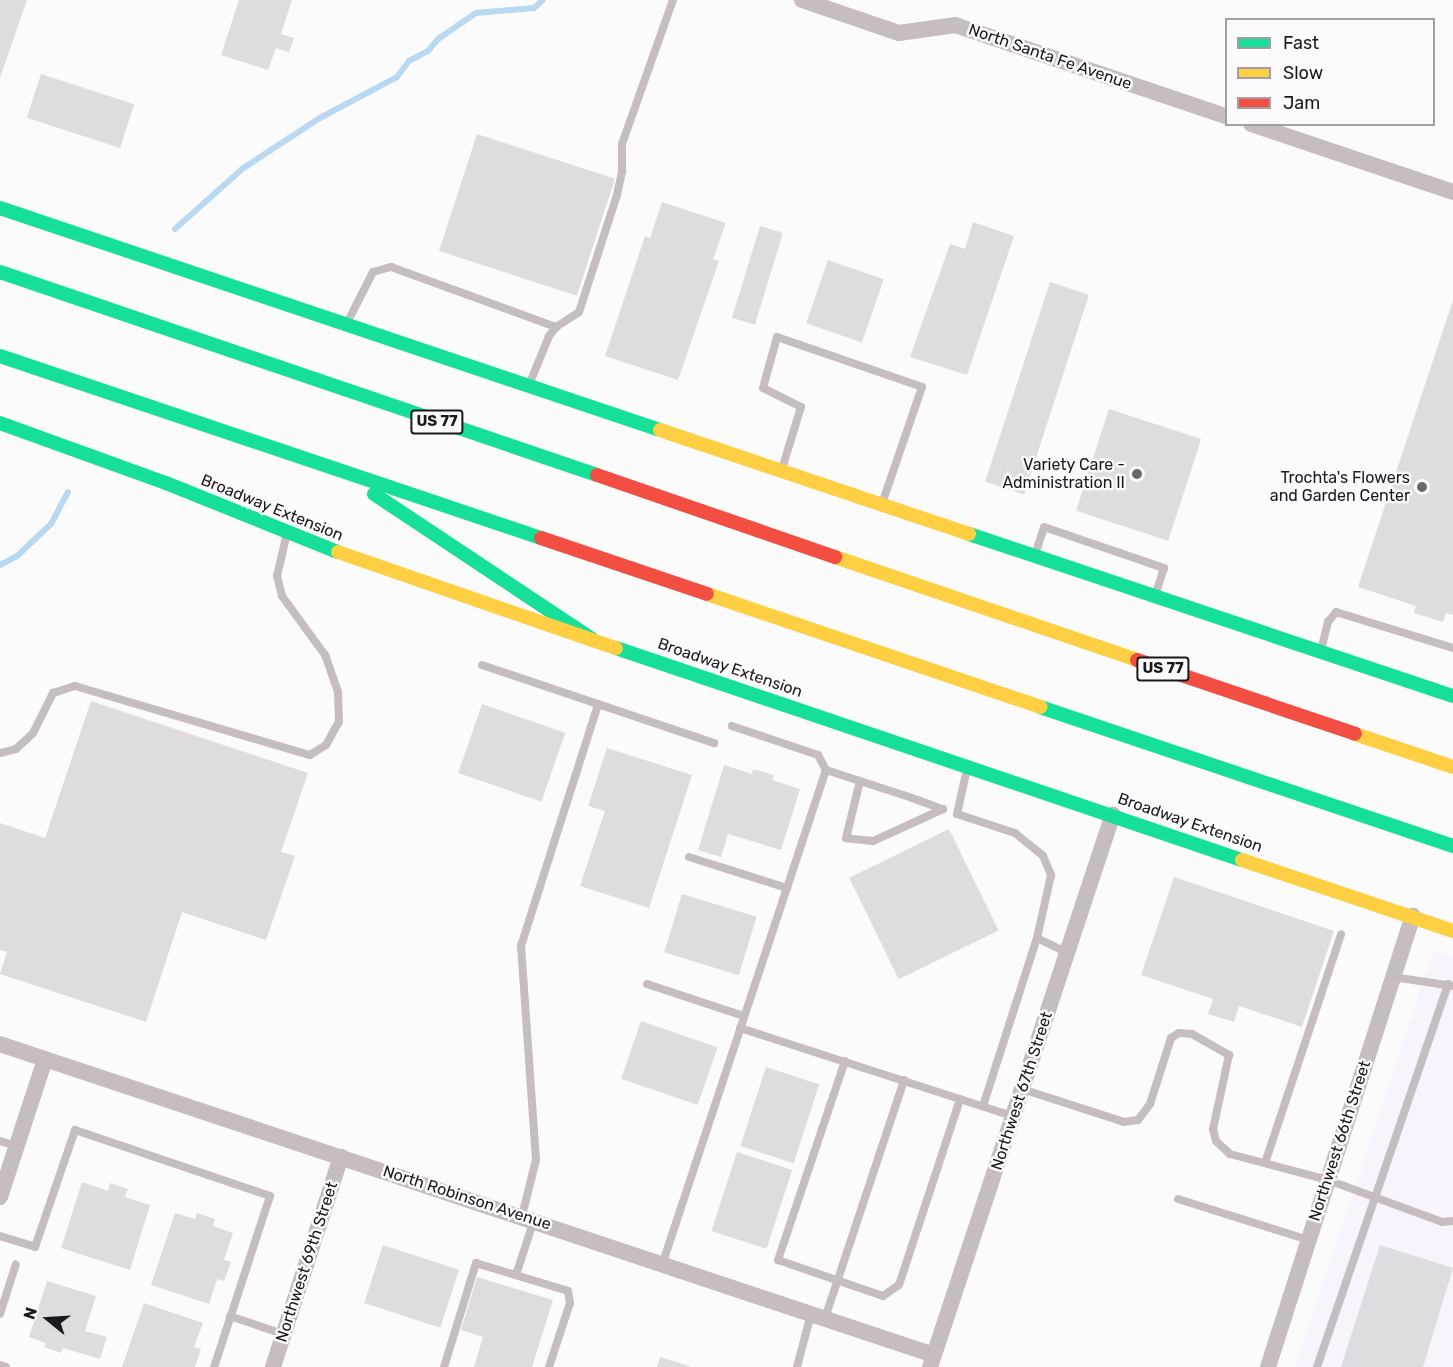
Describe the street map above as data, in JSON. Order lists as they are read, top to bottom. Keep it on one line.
{"streets":{"main road":["US 77","Broadway Extension"],"street":["North Santa Fe Avenue","Northwest 67th Street","Northwest 66th Street","North Robinson Avenue","Northwest 69th Street"]},"crossings":[["Broadway Extension","Northwest 67th Street"],["Broadway Extension","Northwest 66th Street"],["Northwest 67th Street","North Robinson Avenue"],["North Robinson Avenue","Northwest 69th Street"]],"places":["Variety Care - Administration II","Trochta's Flowers and Garden Center"],"legend":["Fast","Slow","Jam"],"north":"left"}
